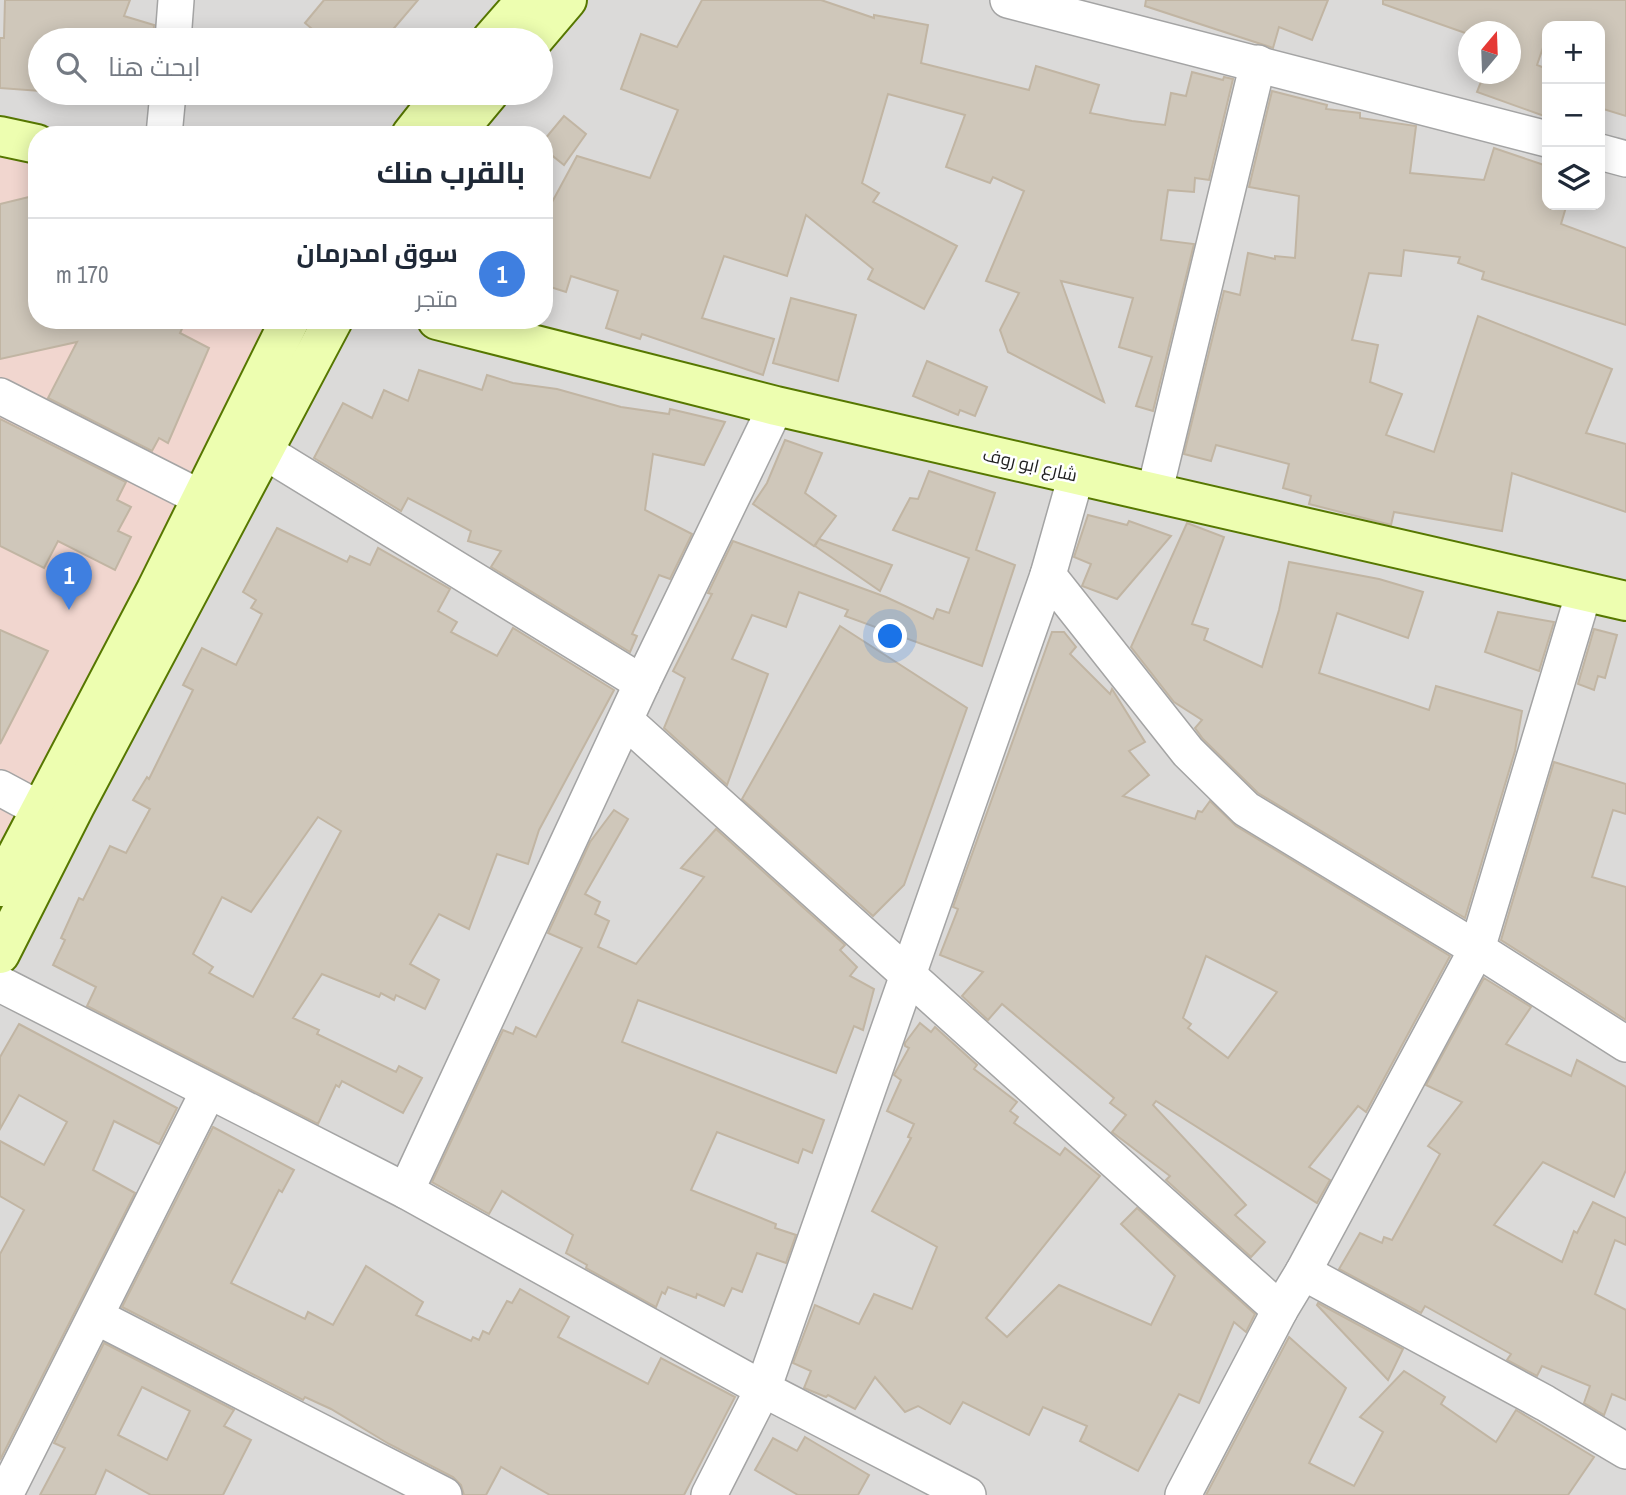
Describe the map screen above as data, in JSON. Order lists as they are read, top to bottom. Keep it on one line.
{"streets":{"main road":["شارع ابو روف"]},"north":"top","page":{"map_buttons":["+","−"],"search":"ابحث هنا","heading":"بالقرب منك","list":[{"mark":"1","name":"سوق امدرمان","note":"متجر","value":"170 m"}],"pins":"1"}}
